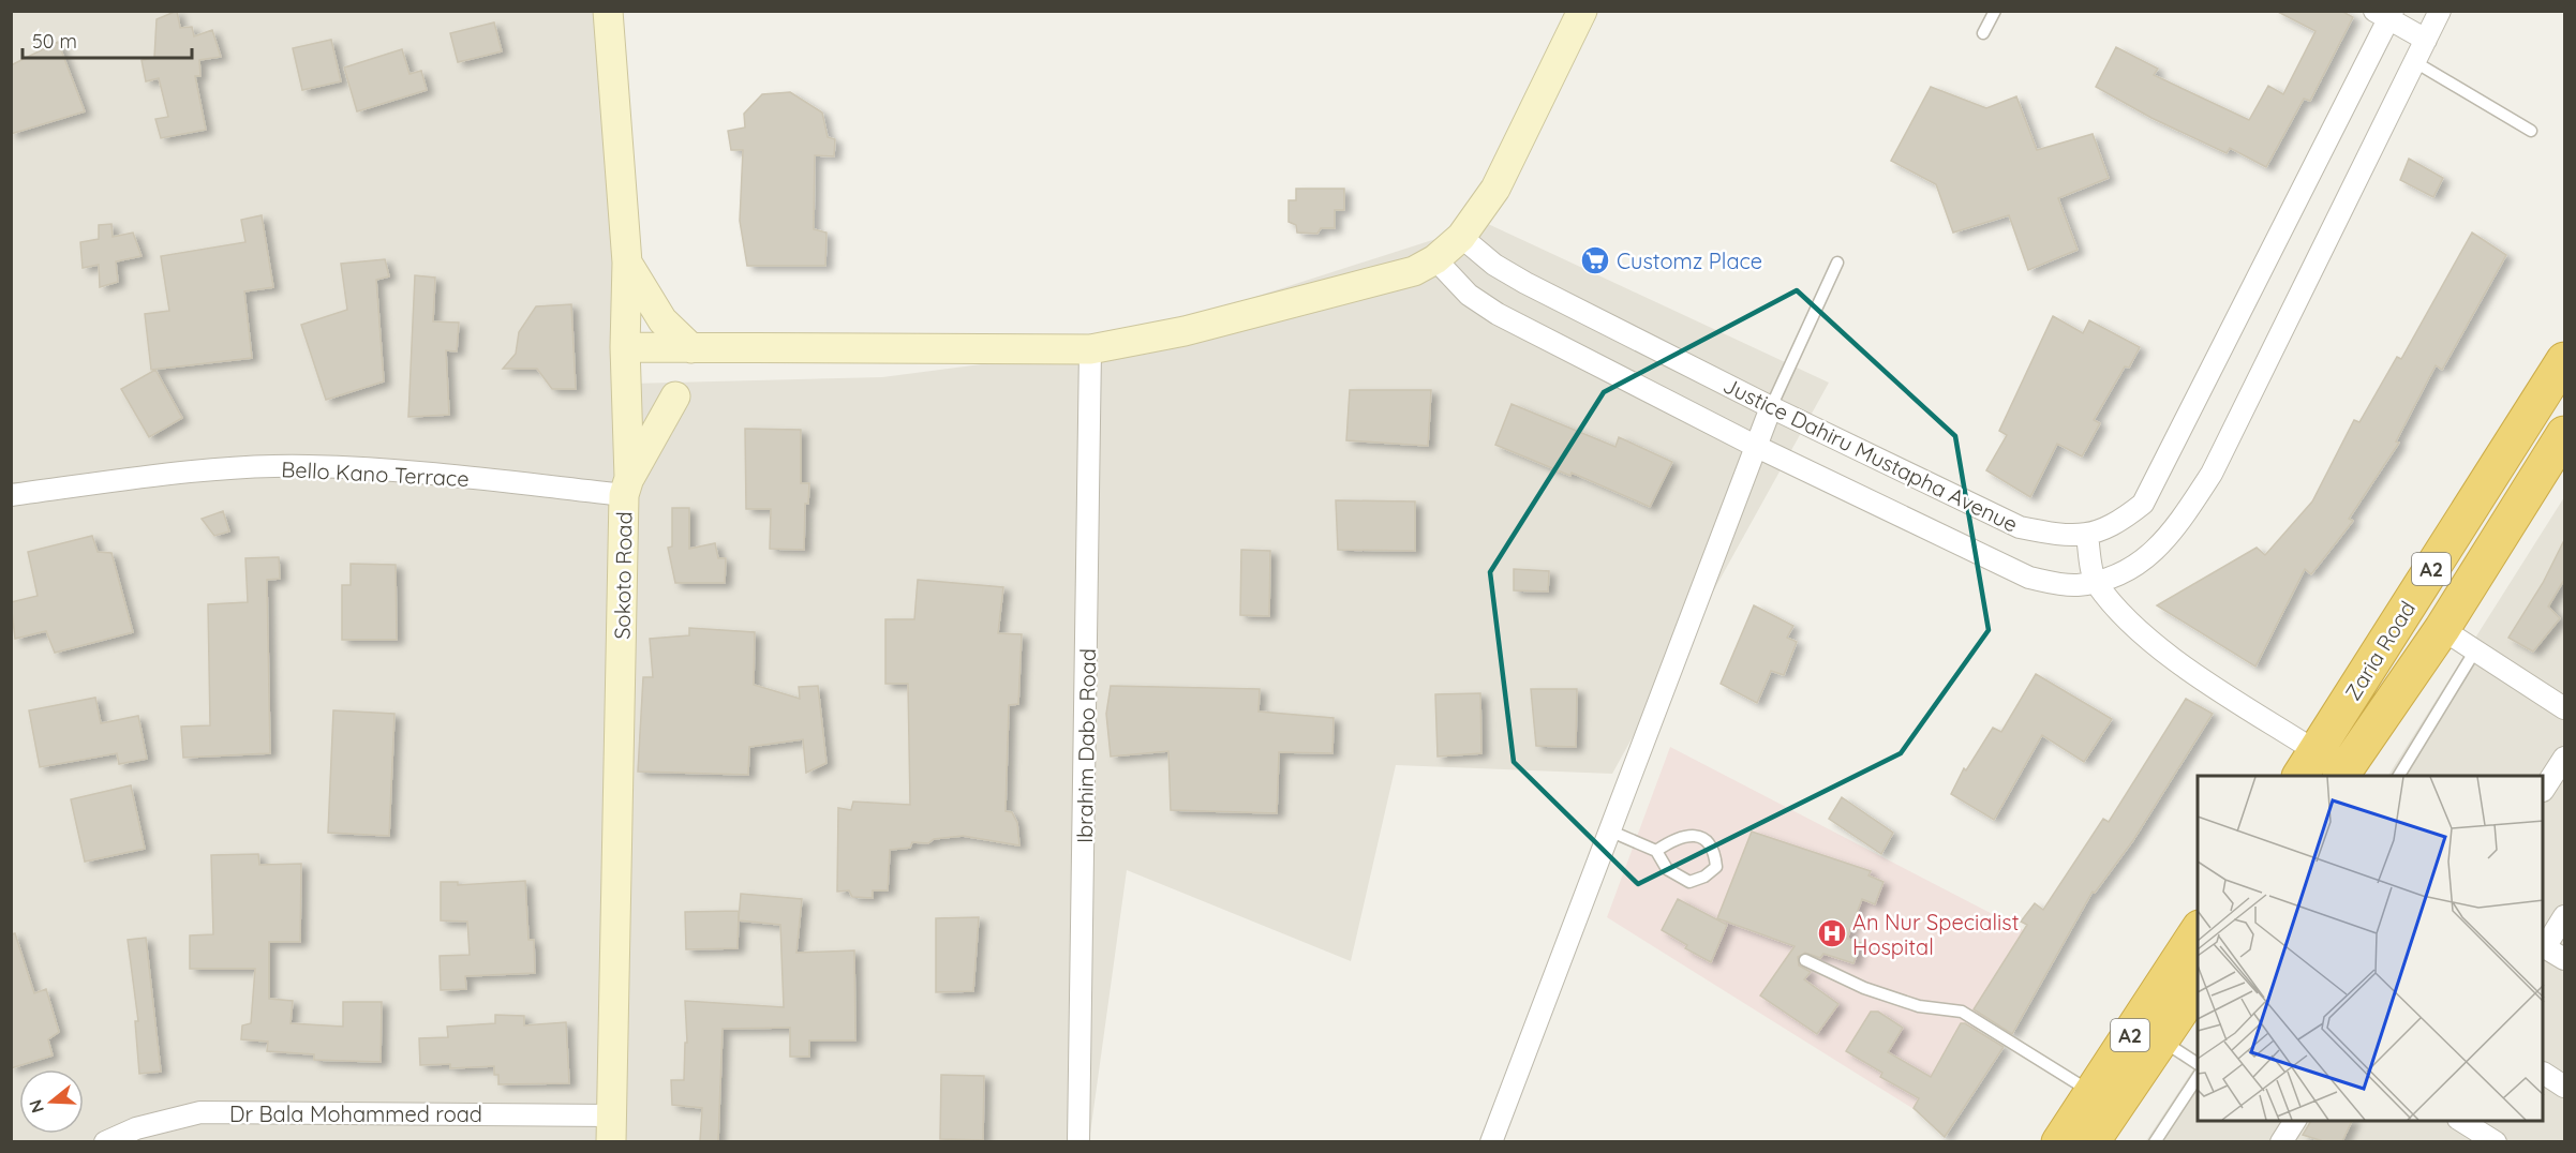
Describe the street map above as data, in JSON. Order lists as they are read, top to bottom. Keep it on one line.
{"streets":{"highway":["A2","Zaria Road"],"street":["Justice Dahiru Mustapha Avenue","Bello Kano Terrace","Sokoto Road","Ibrahim Dabo Road","Dr Bala Mohammed road"]},"crossings":[["Bello Kano Terrace","Sokoto Road"],["Sokoto Road","Dr Bala Mohammed road"]],"places":{"supermarket":["Customz Place"],"hospital":["An Nur Specialist Hospital"]},"scale_bar":"50 m","north":"left"}
